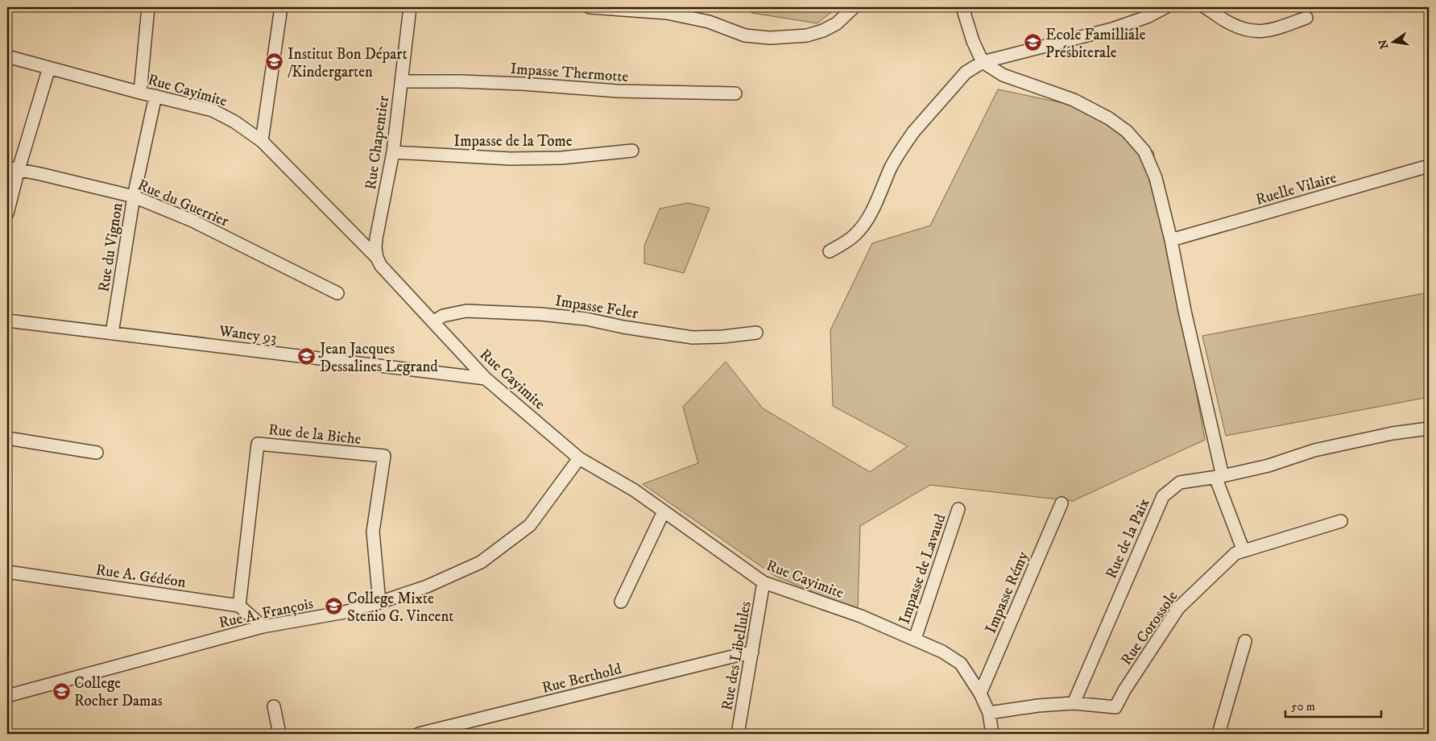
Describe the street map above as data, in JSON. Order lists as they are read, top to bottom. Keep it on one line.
{"streets":{"street":["Impasse Thermotte","Rue Cayimite","Impasse de la Tome","Rue Chapentier","Ruelle Vilaire","Rue du Guerrier","Rue du Vignon","Impasse Feler","Waney 93","Rue de la Biche","Rue de la Paix","Impasse de Lavaud","Rue A. Gédéon","Impasse Rémy","Rue A. François","Rue Corossole","Rue des Libellules","Rue Berthold"]},"crossings":[["Impasse Thermotte","Rue Chapentier"],["Rue Cayimite","Rue Chapentier"],["Rue Cayimite","Rue du Vignon"],["Rue Cayimite","Impasse Feler"],["Rue Cayimite","Waney 93"],["Rue Cayimite","Impasse de Lavaud"],["Rue Cayimite","Impasse Rémy"],["Rue Cayimite","Rue A. François"],["Rue Cayimite","Rue des Libellules"],["Impasse de la Tome","Rue Chapentier"],["Rue du Guerrier","Rue du Vignon"],["Rue du Vignon","Waney 93"],["Rue de la Biche","Rue A. Gédéon"],["Rue de la Biche","Rue A. François"],["Rue de la Paix","Rue Corossole"],["Rue des Libellules","Rue Berthold"]],"places":{"school or university":["Ecole Familliale Présbiterale","Institut Bon Départ /Kindergarten","Jean Jacques Dessalines Legrand","College Mixte Stenio G. Vincent","College Rocher Damas"]},"scale_bar":"50 m","north":"left"}
